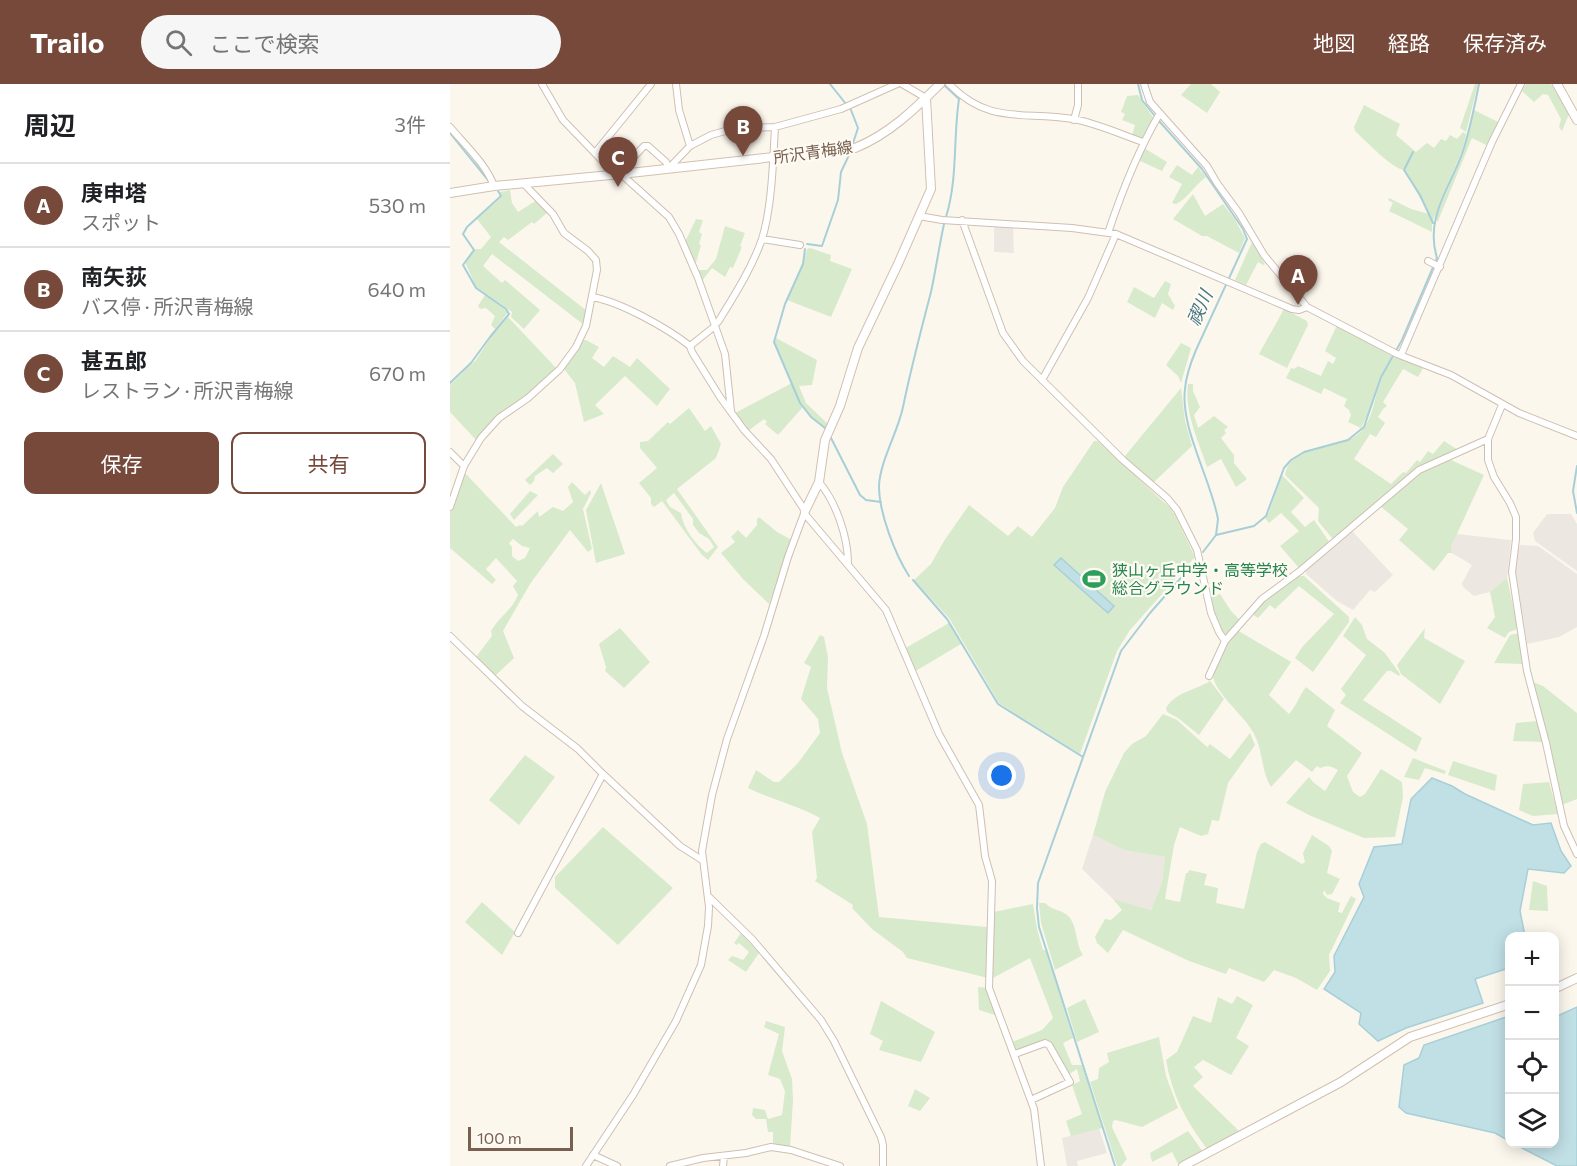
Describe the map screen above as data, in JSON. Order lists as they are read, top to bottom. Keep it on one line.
{"streets":{"street":["所沢青梅線"]},"water":["禊川"],"places":{"sports":["狭山ヶ丘中学・高等学校 総合グラウンド"]},"scale_bar":"100 m","page":{"header":"Trailo","search":"ここで検索","nav":["地図","経路","保存済み"],"heading":["周辺","3件"],"pins":["B","C","A"],"list":[{"mark":"A","name":"庚申塔","note":"スポット","value":"530 m"},{"mark":"B","name":"南矢荻","note":"バス停 · 所沢青梅線","value":"640 m"},{"mark":"C","name":"甚五郎","note":"レストラン · 所沢青梅線","value":"670 m"}],"buttons":["保存","共有"],"map_buttons":["+","−"],"scale":"100 m"}}
